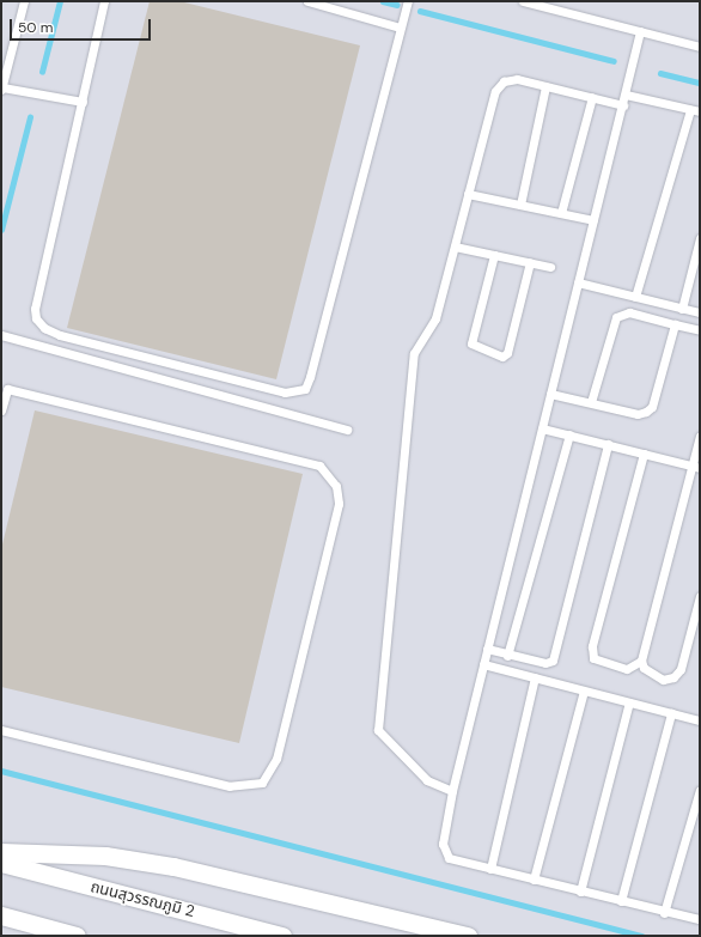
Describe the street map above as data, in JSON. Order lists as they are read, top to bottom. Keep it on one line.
{"streets":{"street":["ถนนสุวรรณภูมิ 2"]},"scale_bar":"50 m"}
